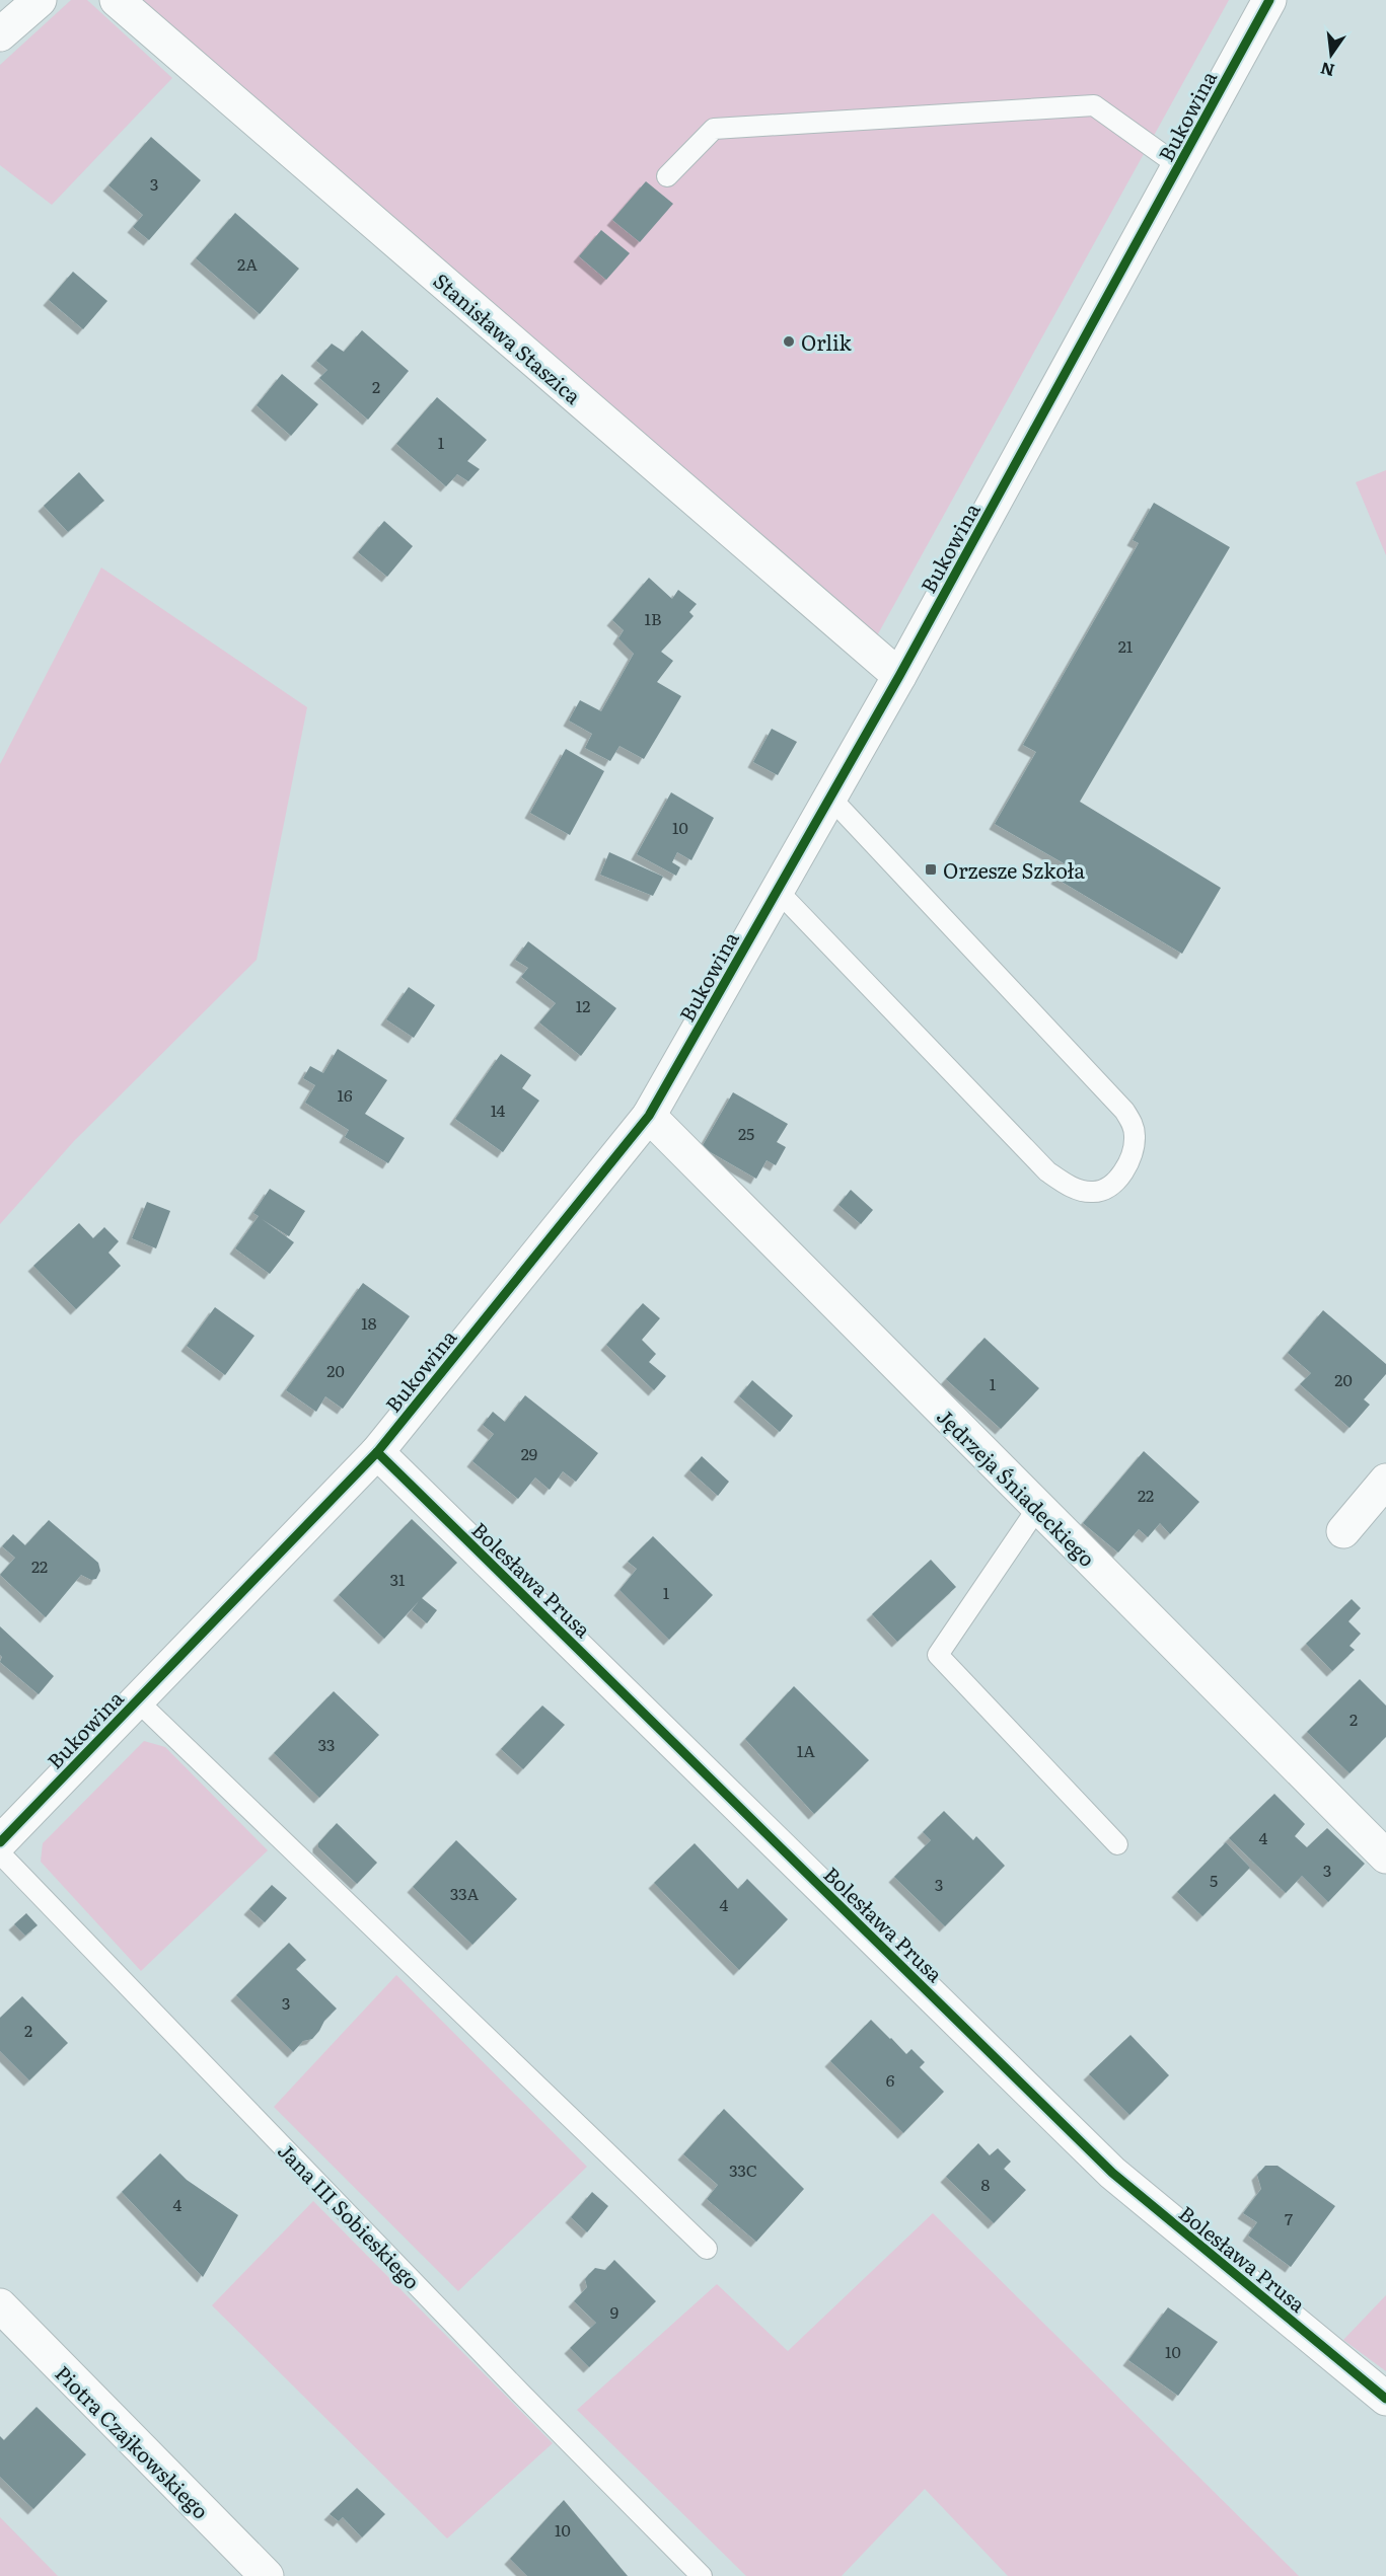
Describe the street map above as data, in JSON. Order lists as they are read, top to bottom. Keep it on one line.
{"streets":{"street":["Bukowina","Stanisława Staszica","Jędrzeja Śniadeckiego","Bolesława Prusa","Piotra Czajkowskiego"],"lane":["Jana III Sobieskiego"]},"crossings":[["Bukowina","Stanisława Staszica"],["Bukowina","Jędrzeja Śniadeckiego"],["Bukowina","Bolesława Prusa"]],"places":{"other":["Orlik"],"transit":["Orzesze Szkoła"]},"house_numbers":["3","2A","2","1","1B","21","10","12","16","14","25","18","20","20","1","29","22","22","31","1","2","33","1A","4","3","5","3","33A","4","3","2","6","33C","8","4","7","9","10","10"],"north":"bottom"}
